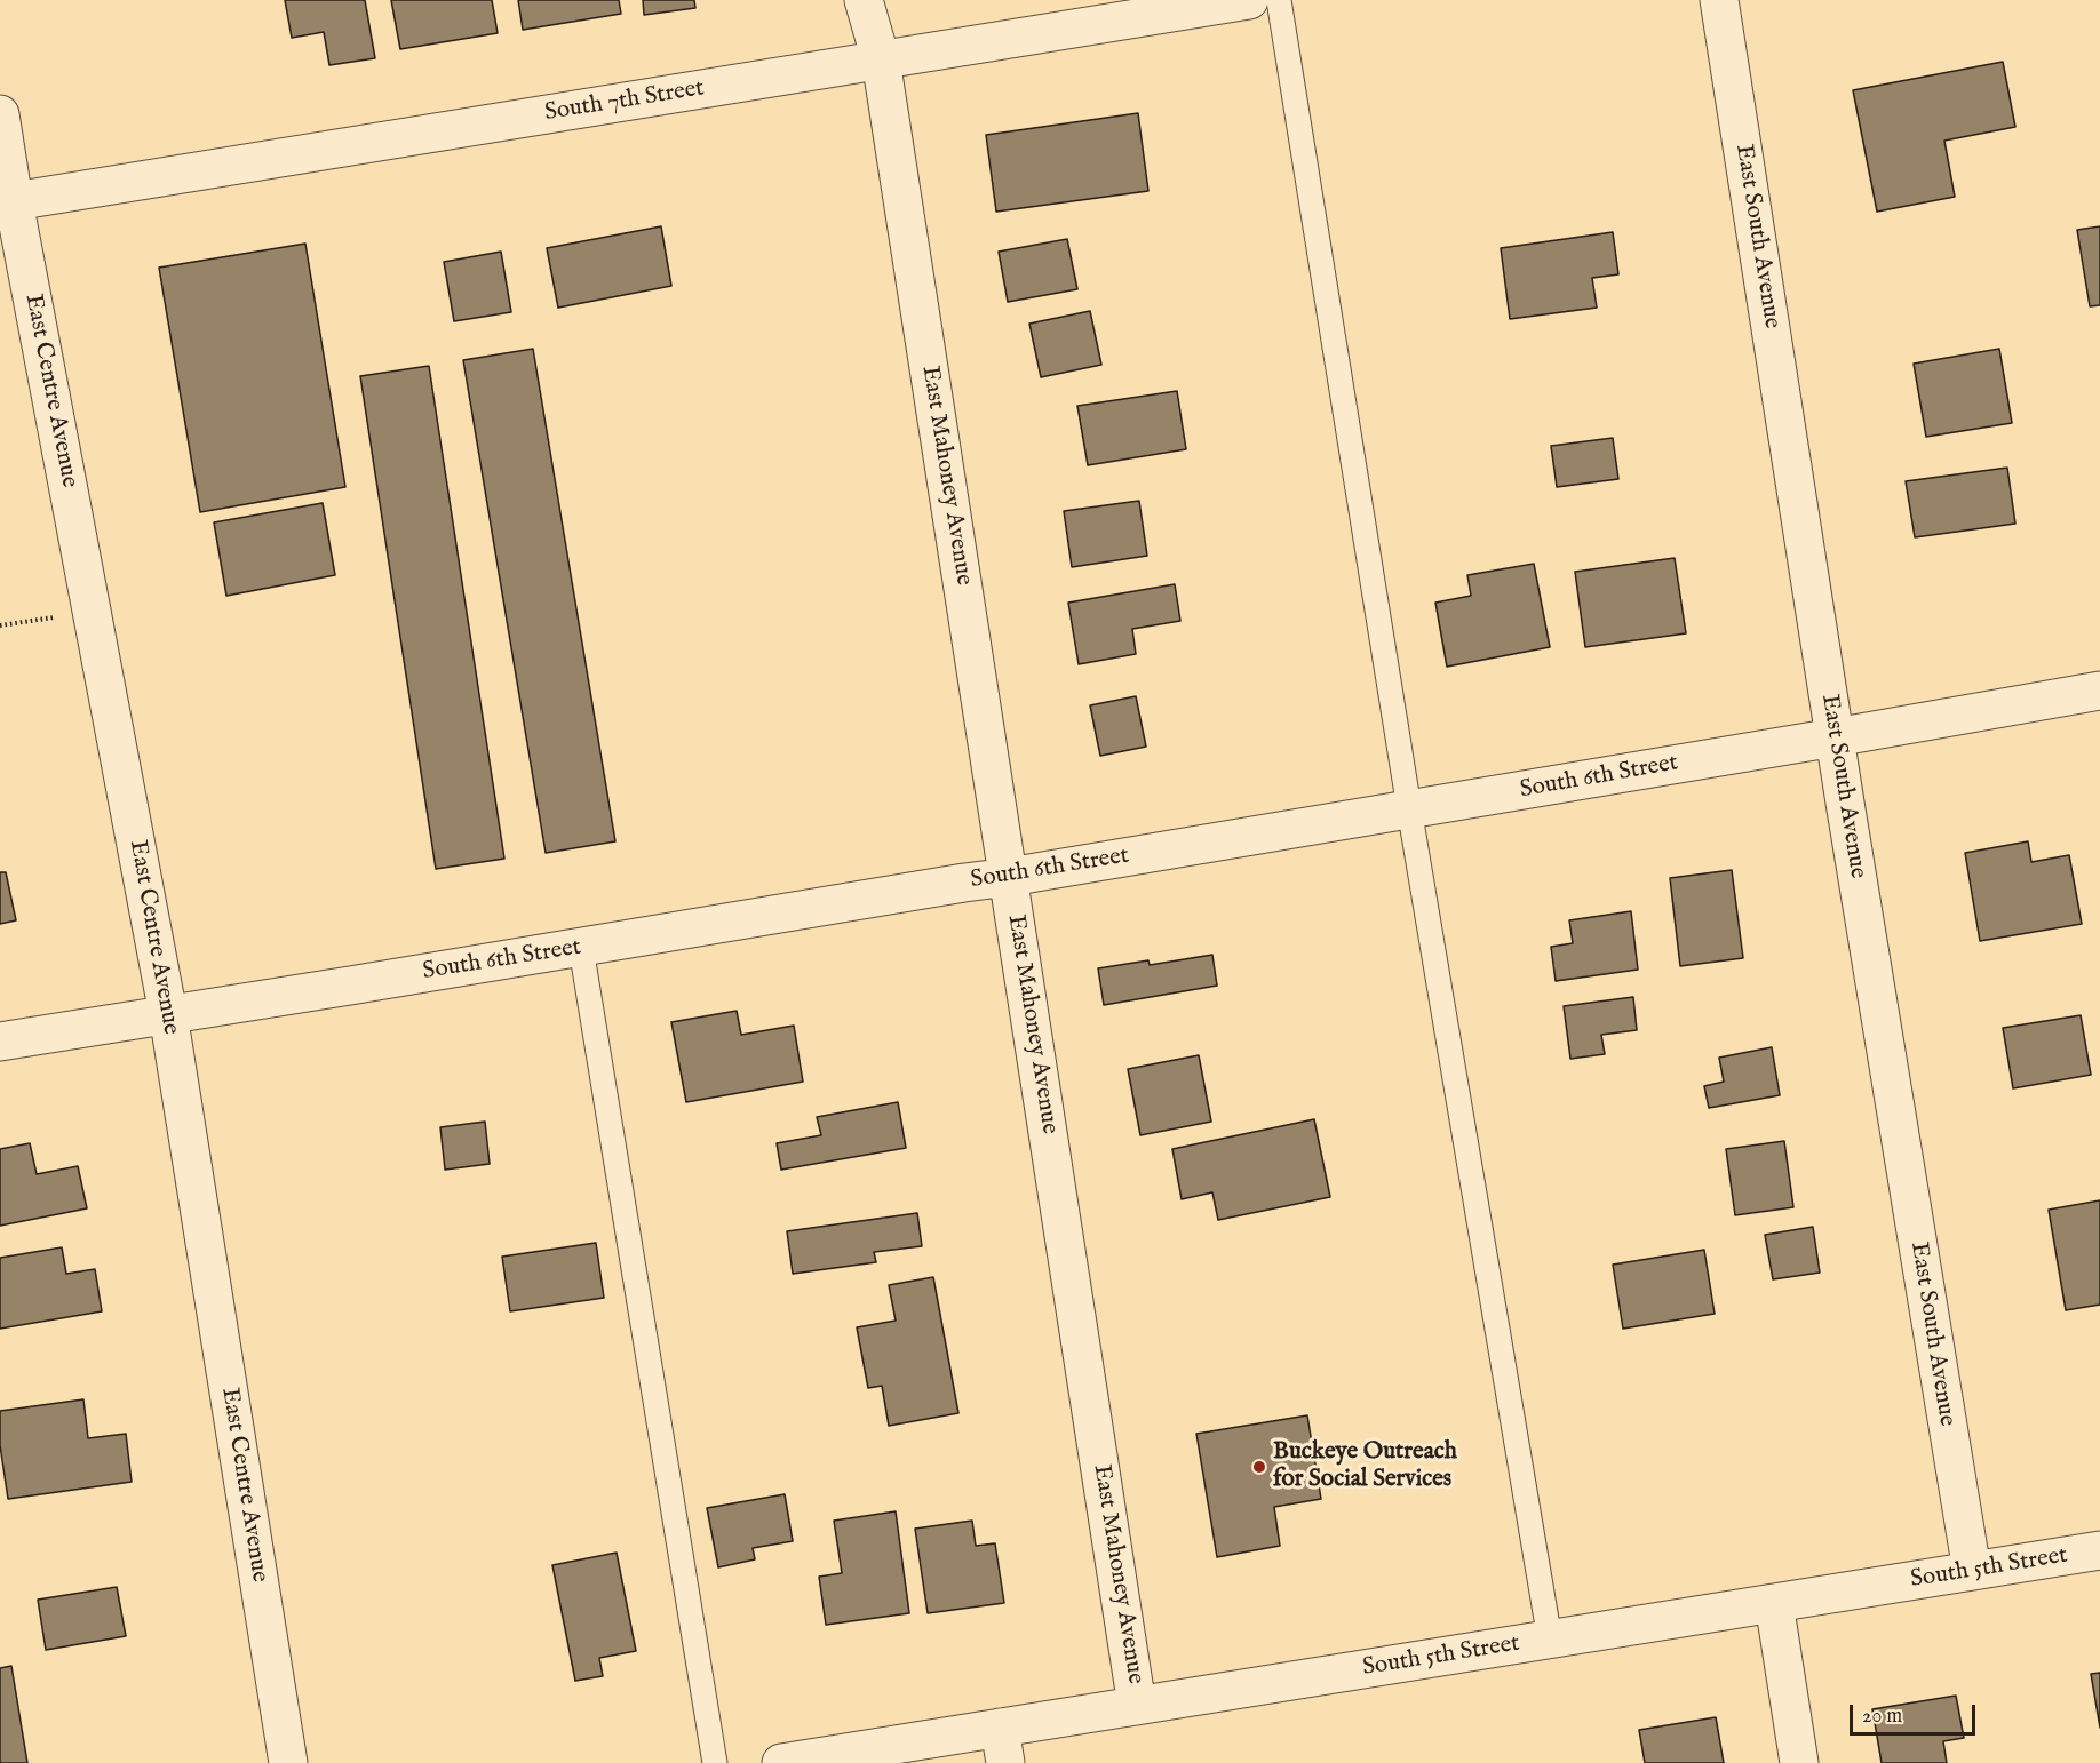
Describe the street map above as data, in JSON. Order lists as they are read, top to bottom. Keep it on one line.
{"streets":{"street":["South 7th Street","East South Avenue","East Centre Avenue","East Mahoney Avenue","South 6th Street","South 5th Street"]},"crossings":[["South 7th Street","East Centre Avenue"],["South 7th Street","East Mahoney Avenue"],["East South Avenue","South 6th Street"],["East South Avenue","South 5th Street"],["East Centre Avenue","South 6th Street"],["East Mahoney Avenue","South 6th Street"],["East Mahoney Avenue","South 5th Street"]],"places":["Buckeye Outreach for Social Services"],"scale_bar":"20 m"}
